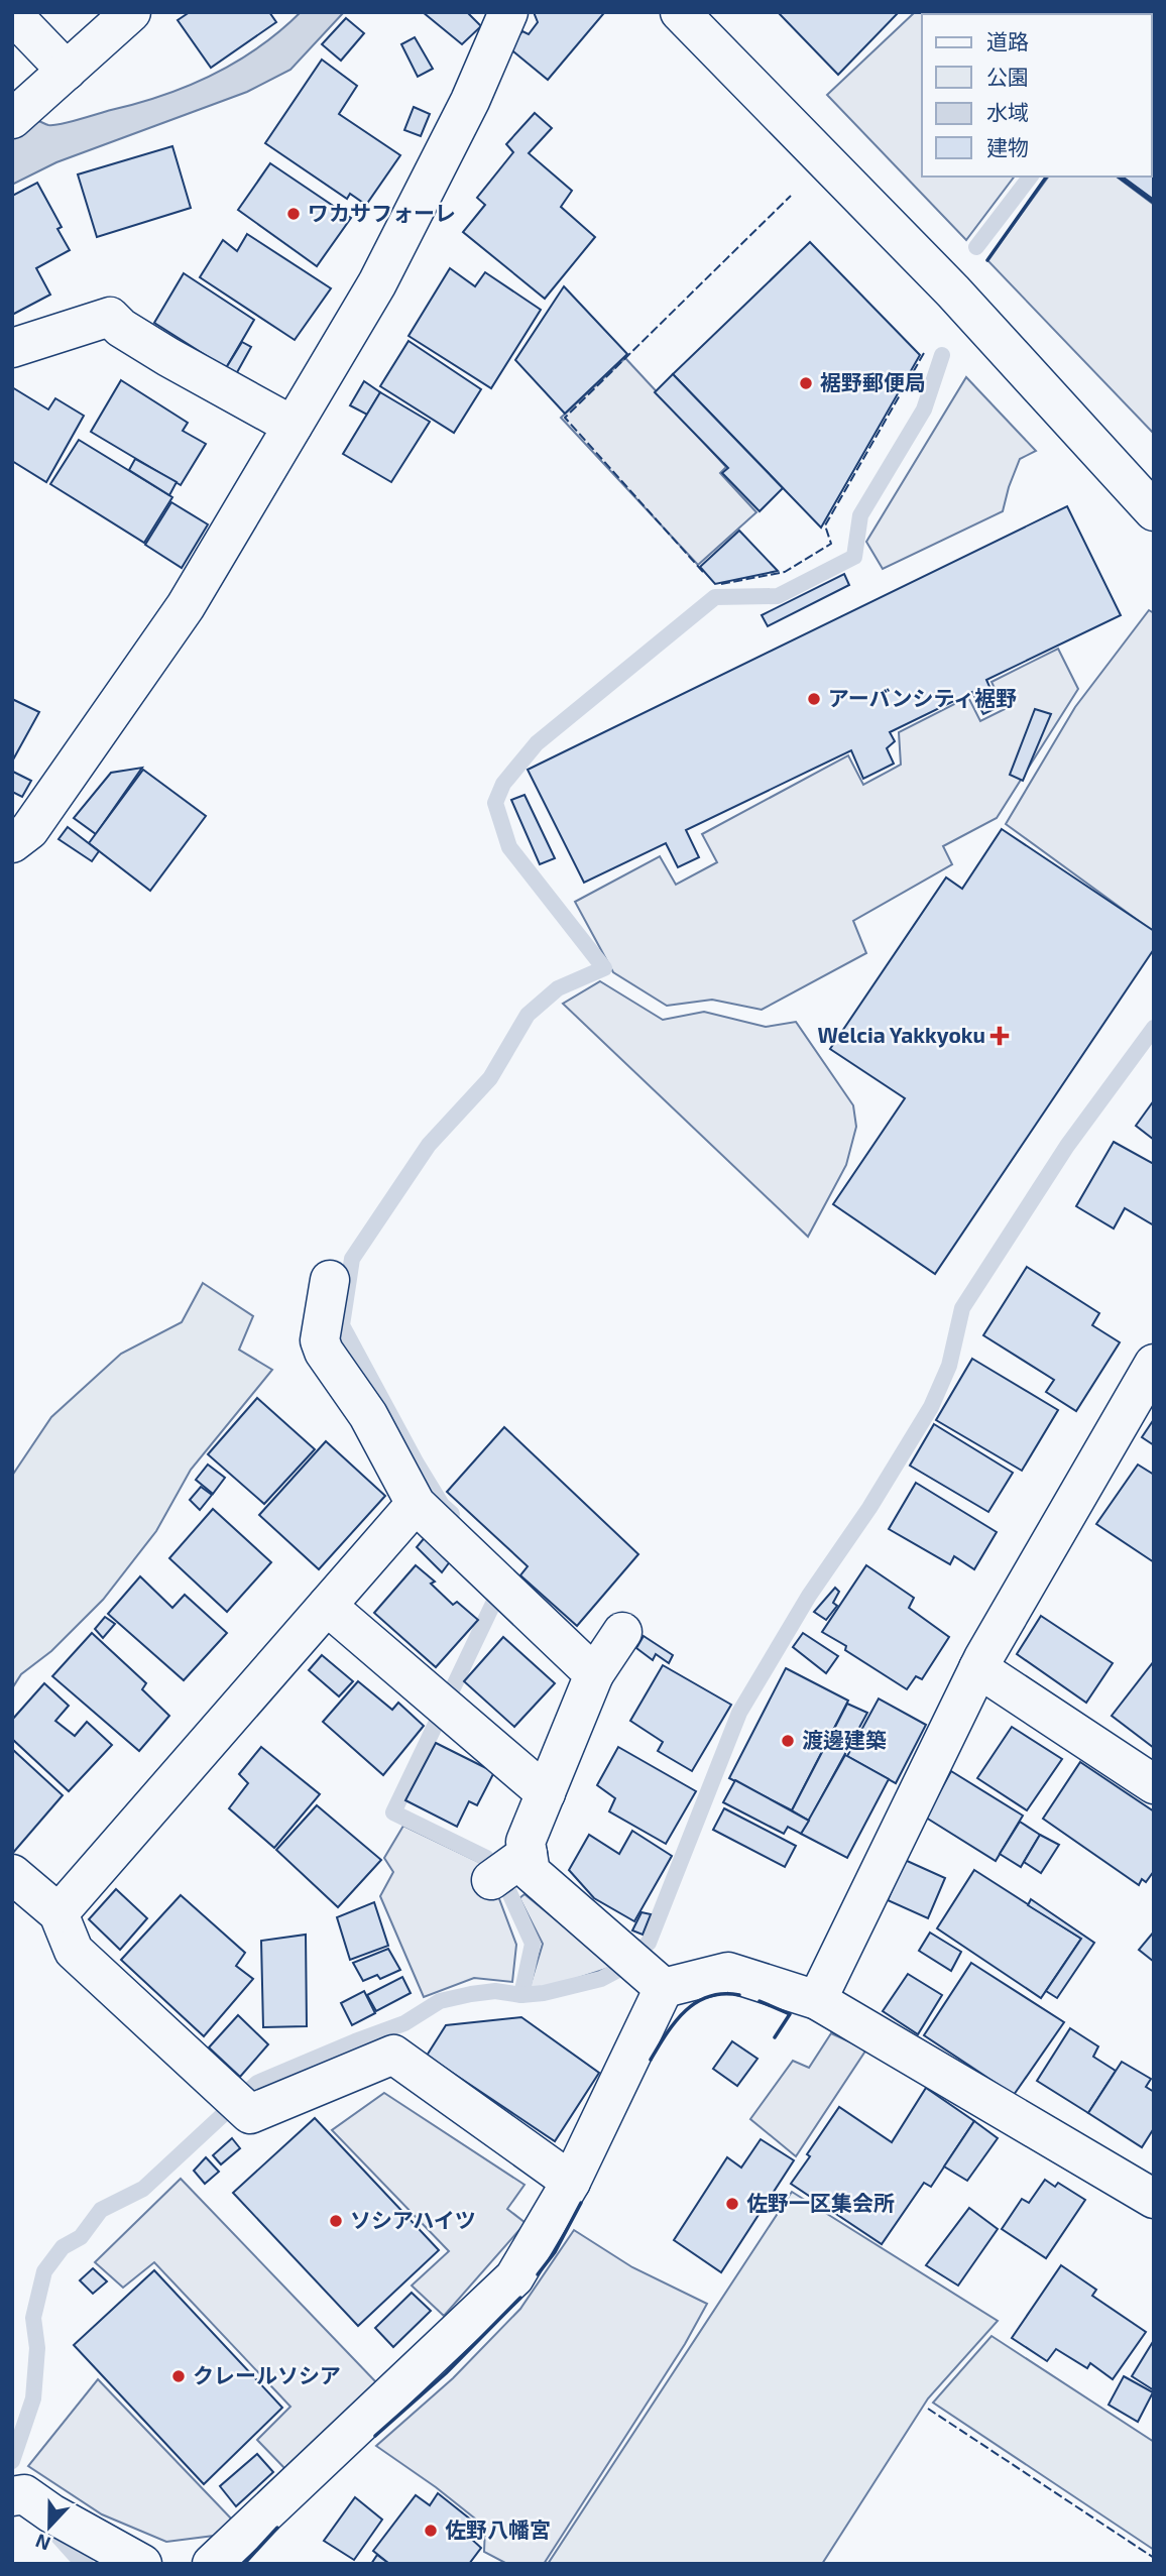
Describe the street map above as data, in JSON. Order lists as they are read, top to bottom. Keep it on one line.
{"places":{"other":["ワカサフォーレ","裾野郵便局","アーバンシティ裾野","渡邊建築","佐野一区集会所","ソシアハイツ","クレールソシア","佐野八幡宮"],"health":["Welcia Yakkyoku"]},"legend":["道路","公園","水域","建物"],"north":"bottom"}
